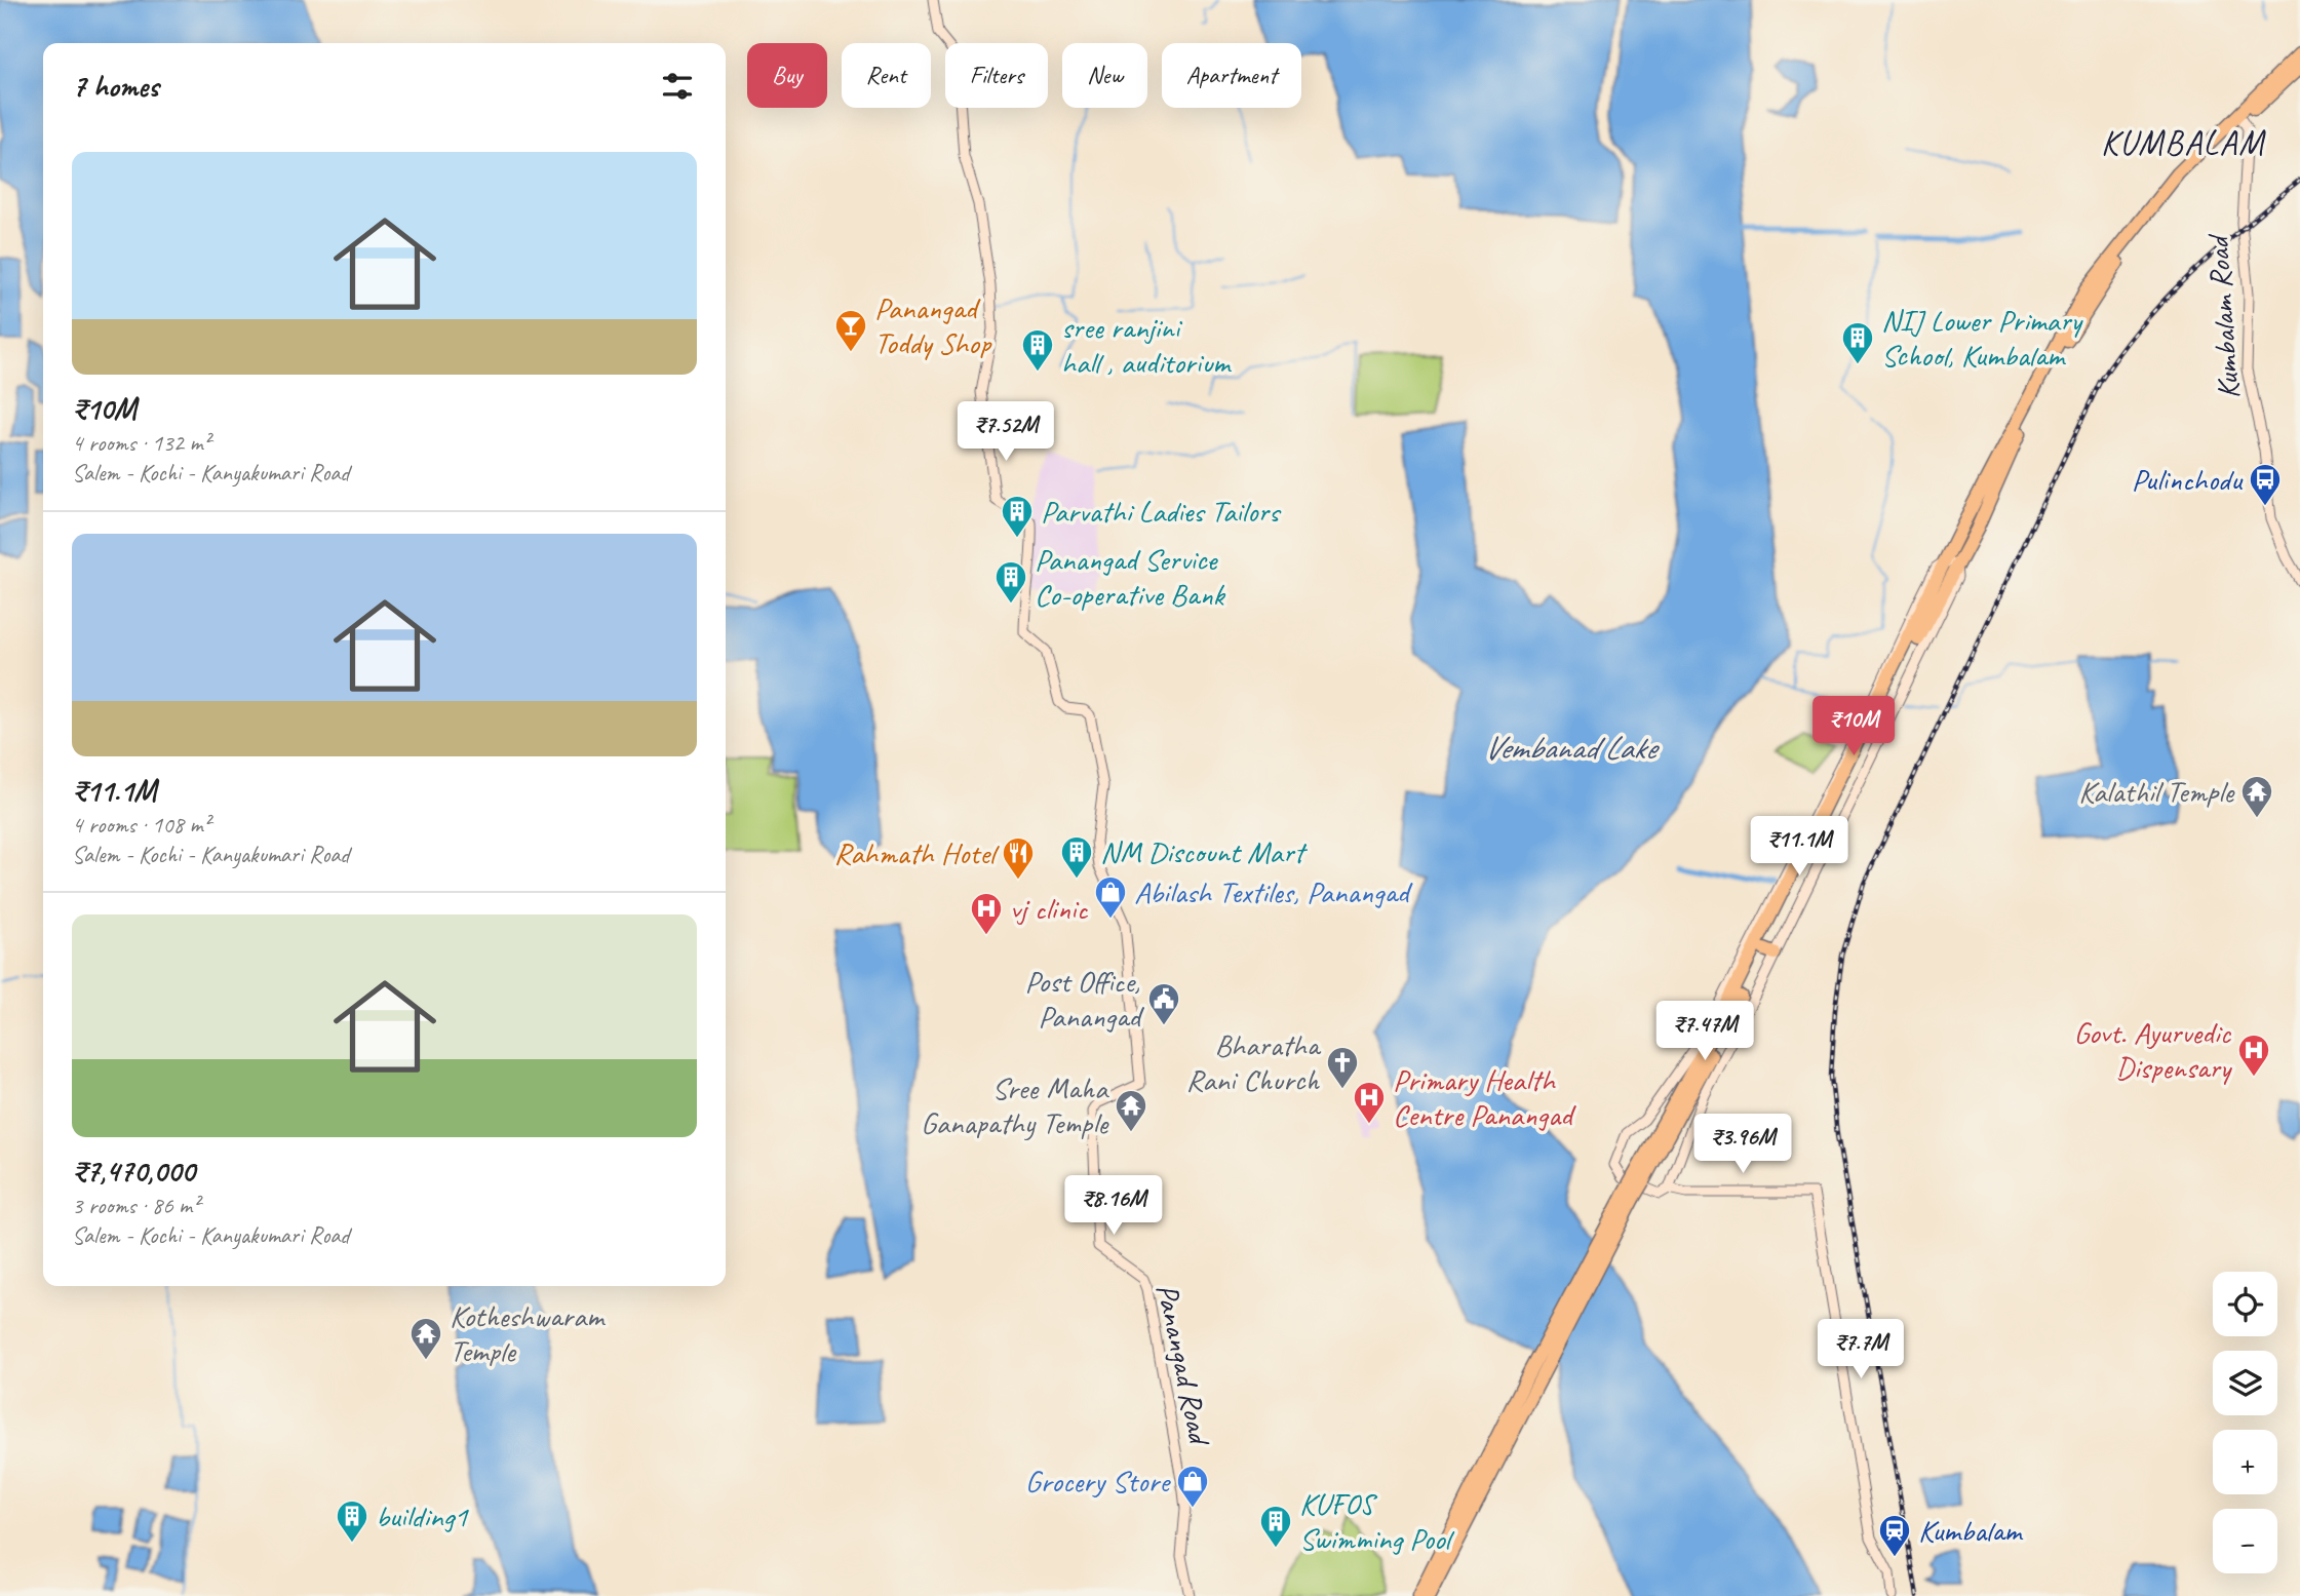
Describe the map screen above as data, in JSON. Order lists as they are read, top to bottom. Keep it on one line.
{"streets":{"main road":["Kumbalam Road","Panangad Road"]},"districts":["KUMBALAM"],"water":["Vembanad Lake"],"places":{"bar":["Panangad Toddy Shop"],"building":["NIJ Lower Primary School, Kumbalam","sree ranjini hall , auditorium","Parvathi Ladies Tailors","Panangad Service Co-operative Bank","NM Discount Mart","building1","KUFOS Swimming Pool"],"bus stop":["Pulinchodu"],"temple":["Kalathil Temple","Sree Maha Ganapathy Temple","Kotheshwaram Temple"],"restaurant":["Rahmath Hotel"],"shop":["Abilash Textiles, Panangad","Grocery Store"],"hospital":["vj clinic","Govt. Ayurvedic Dispensary","Primary Health Centre Panangad"],"public building":["Post Office, Panangad"],"church":["Bharatha Rani Church"],"station":["Kumbalam"]},"page":{"chip":["Buy","Rent","Filters","New","Apartment"],"heading":"7 homes","list":[{"name":"₹10M","note":"4 rooms · 132 m² · Salem - Kochi - Kanyakumari Road"},{"name":"₹11.1M","note":"4 rooms · 108 m² · Salem - Kochi - Kanyakumari Road"},{"name":"₹7,470,000","note":"3 rooms · 86 m² · Salem - Kochi - Kanyakumari Road"}],"price":["₹7.52M","₹10M","₹11.1M","₹7.47M","₹3.96M","₹8.16M","₹7.7M"],"map_buttons":["+","−"]}}
